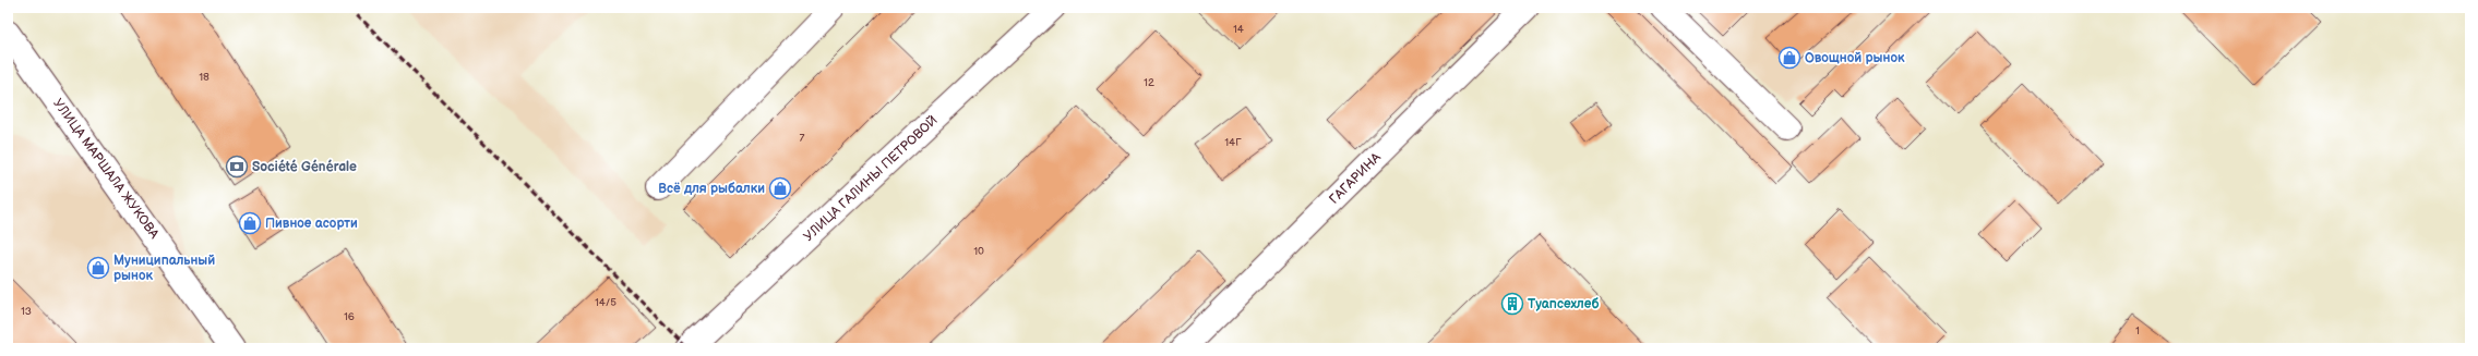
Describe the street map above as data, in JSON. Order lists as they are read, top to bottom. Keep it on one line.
{"streets":{"street":["УЛИЦА МАРШАЛА ЖУКОВА","УЛИЦА ГАЛИНЫ ПЕТРОВОЙ","ГАГАРИНА"]},"places":{"shop":["Овощной рынок","Всё для рыбалки","Пивное асорти","Муниципальный рынок"],"bank":["Société Générale"],"building":["Туапсехлеб"]},"house_numbers":["14","18","12","7","14Г","10","14/5","13","16","1"]}
